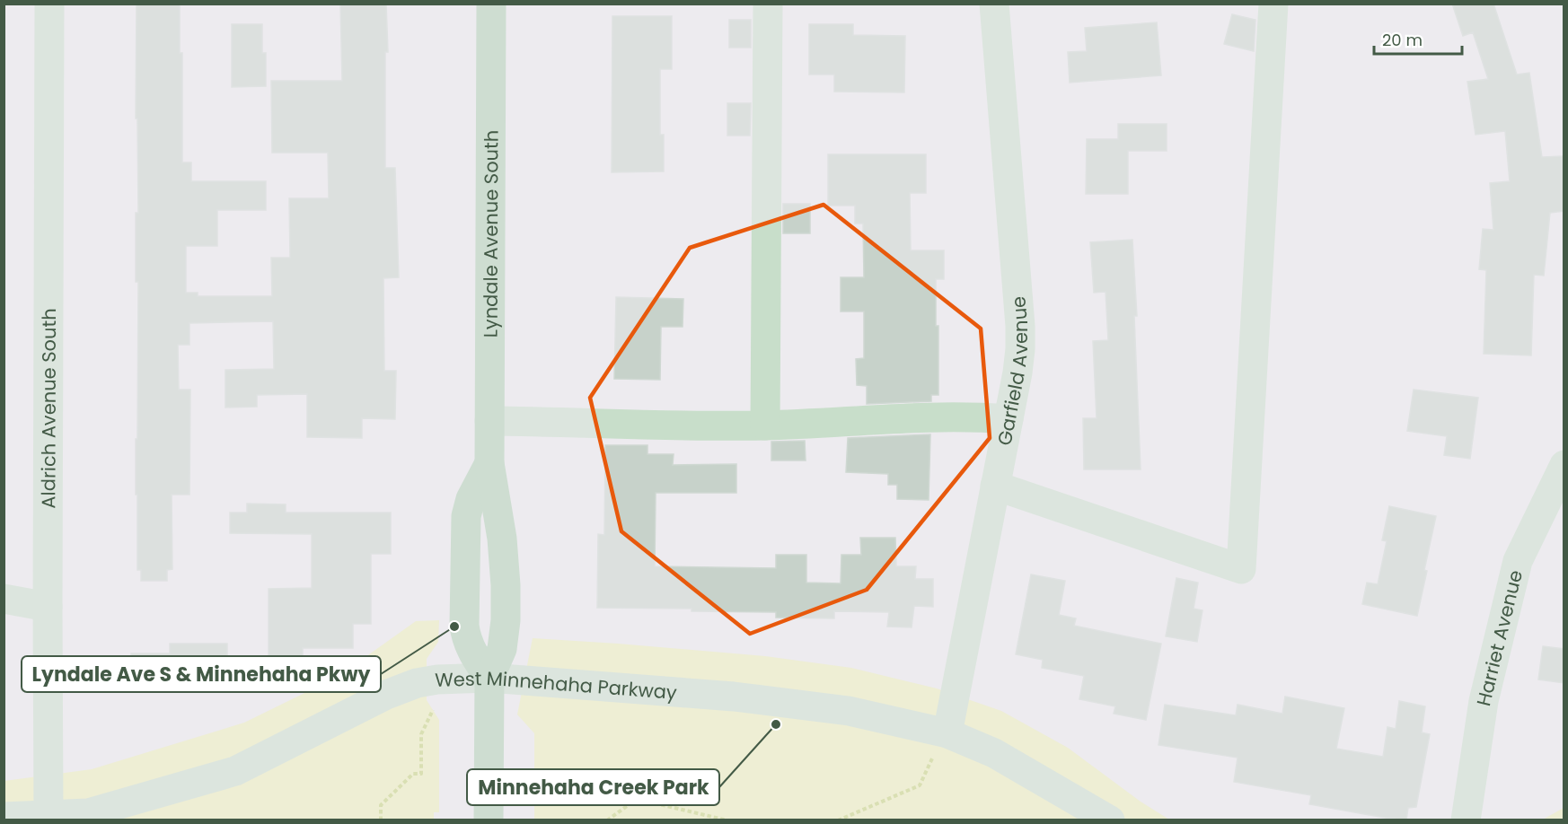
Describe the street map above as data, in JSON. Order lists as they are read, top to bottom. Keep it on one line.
{"streets":{"main road":["Lyndale Avenue South"],"street":["Garfield Avenue","Aldrich Avenue South","Harriet Avenue","West Minnehaha Parkway"]},"crossings":[["Lyndale Avenue South","West Minnehaha Parkway"],["Garfield Avenue","West Minnehaha Parkway"],["Aldrich Avenue South","West Minnehaha Parkway"]],"places":["Lyndale Ave S & Minnehaha Pkwy","Minnehaha Creek Park"],"scale_bar":"20 m"}
